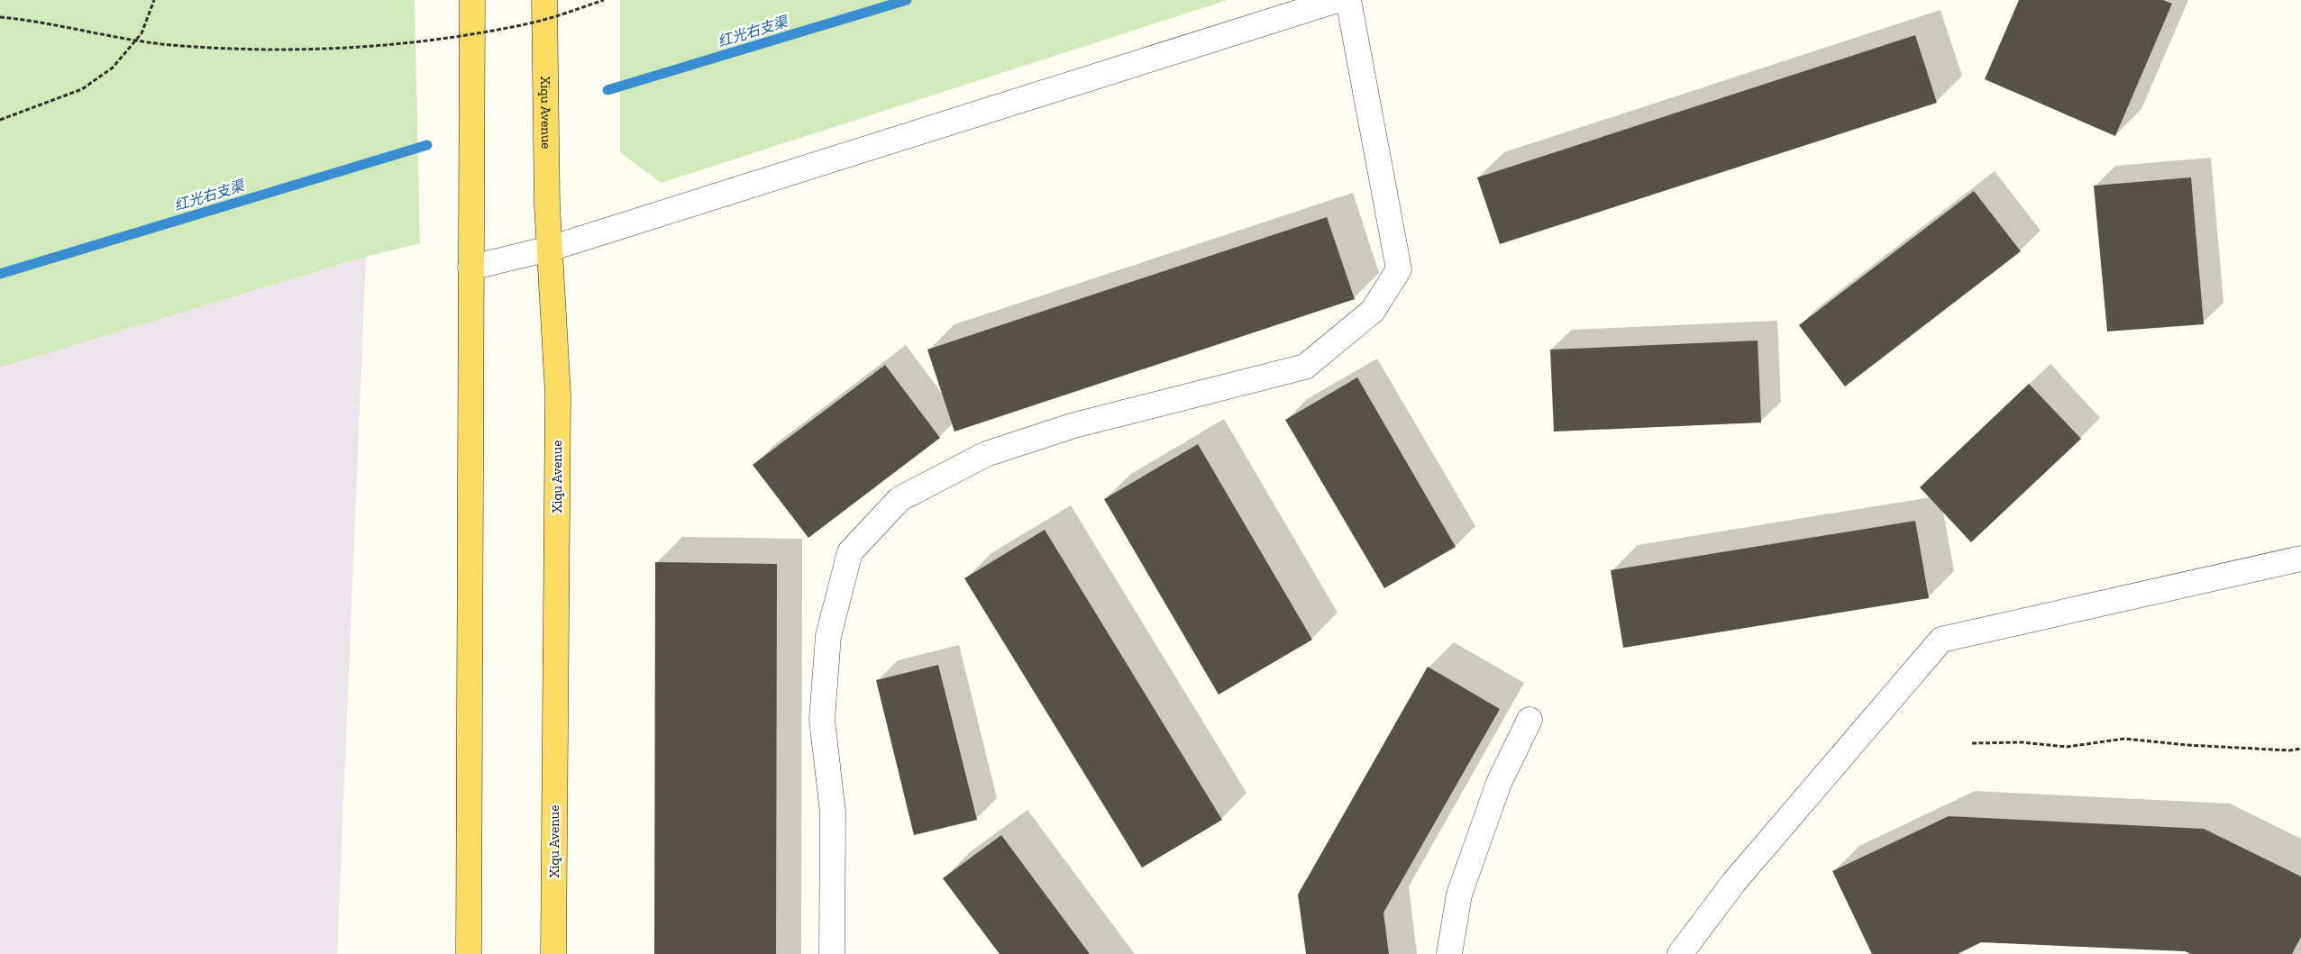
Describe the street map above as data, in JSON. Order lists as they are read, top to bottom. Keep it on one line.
{"streets":{"main road":["Xiqu Avenue"]},"water":["红光右支渠"]}
